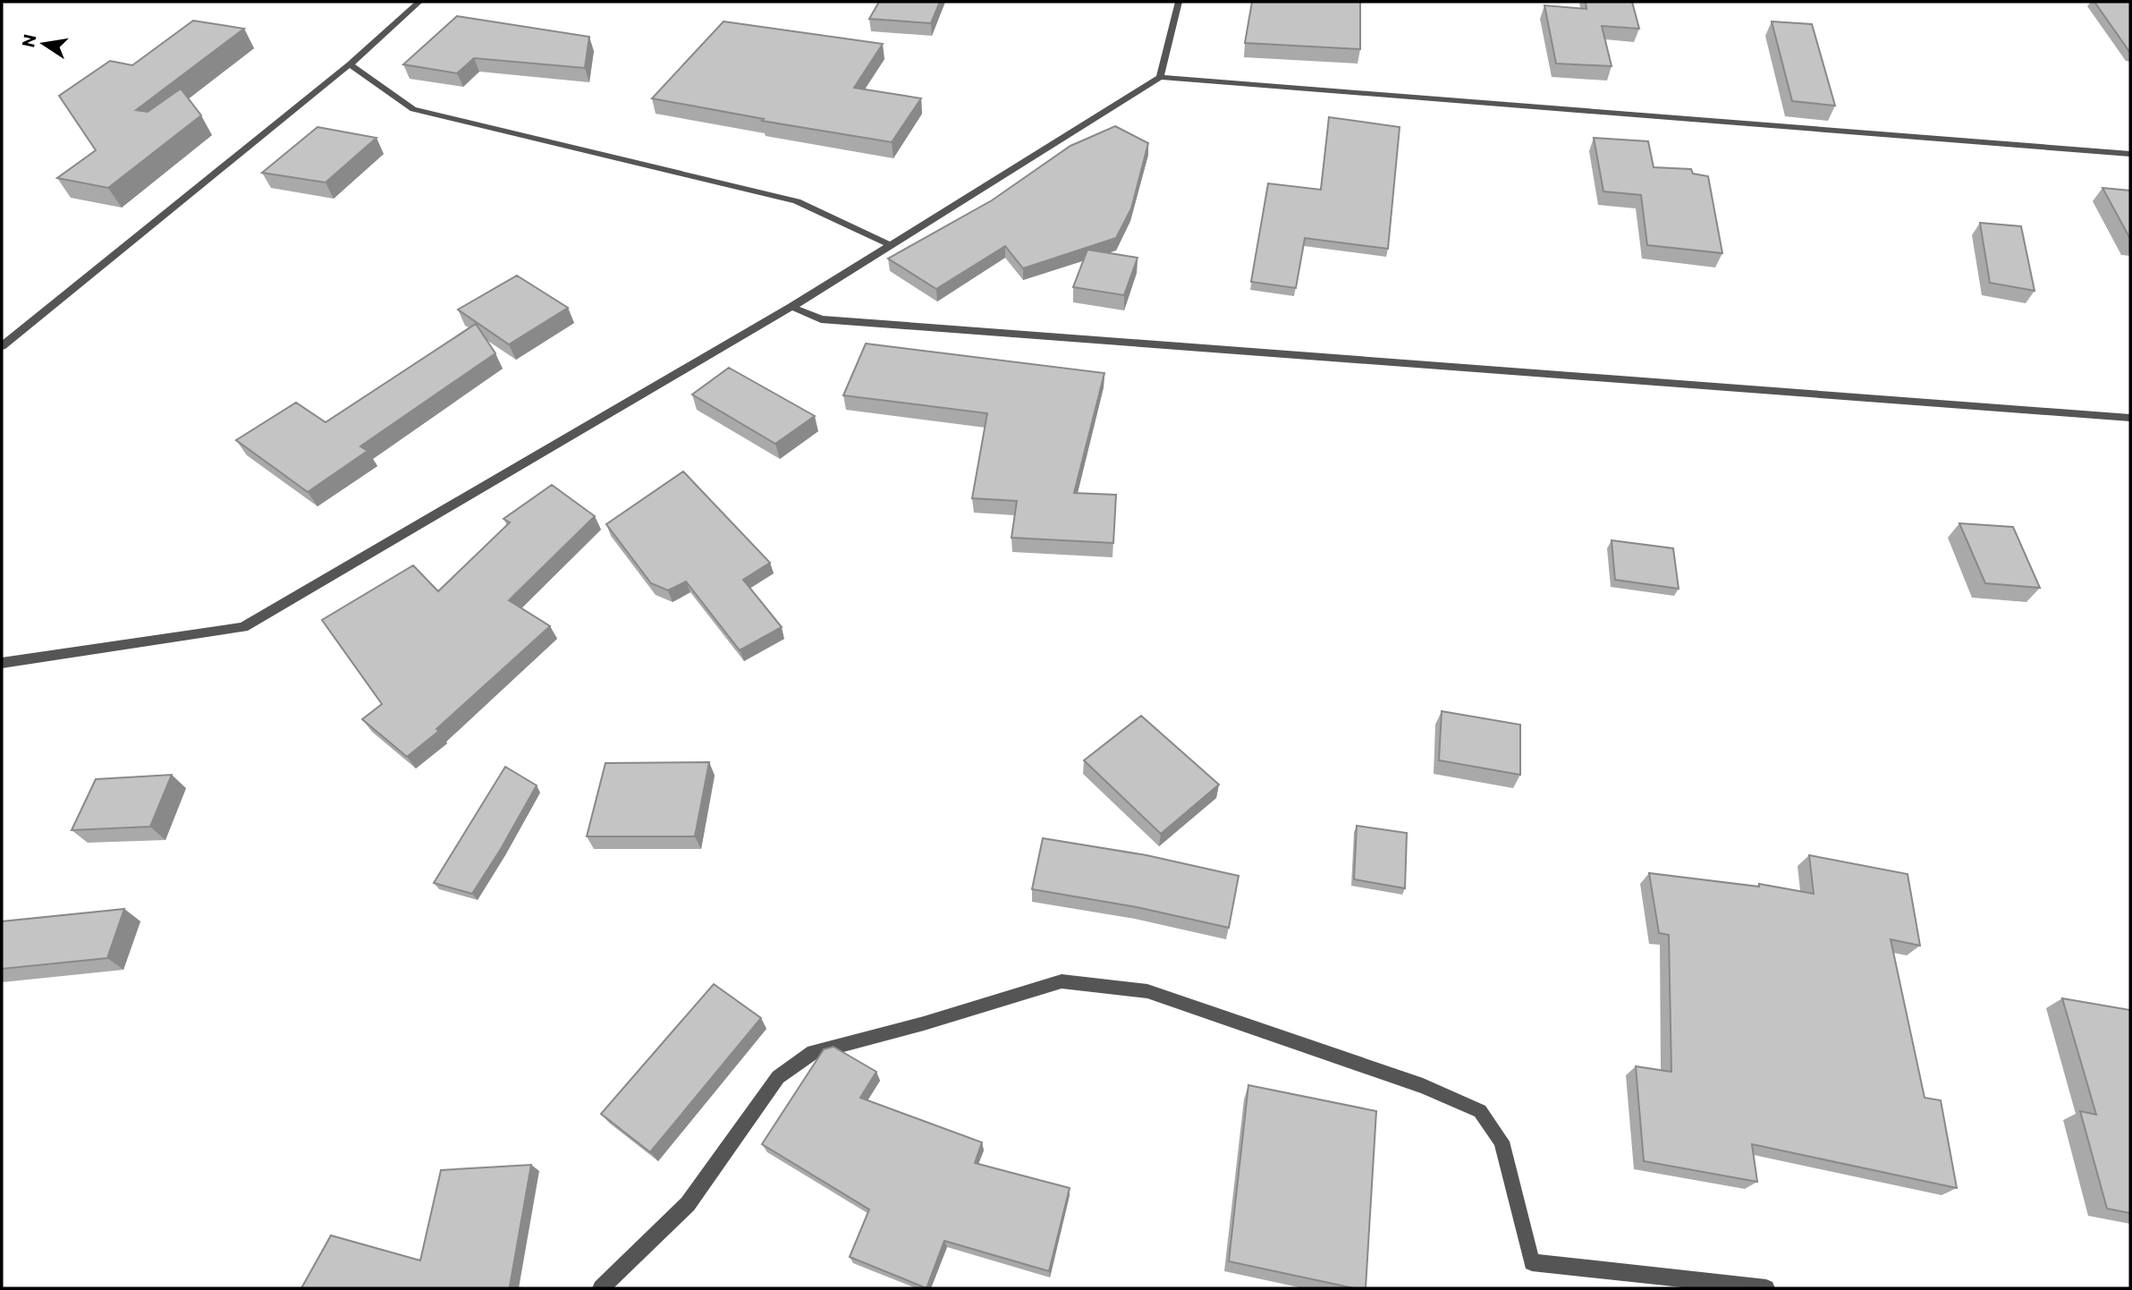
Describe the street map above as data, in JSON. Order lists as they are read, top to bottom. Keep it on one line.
{"north":"left"}
